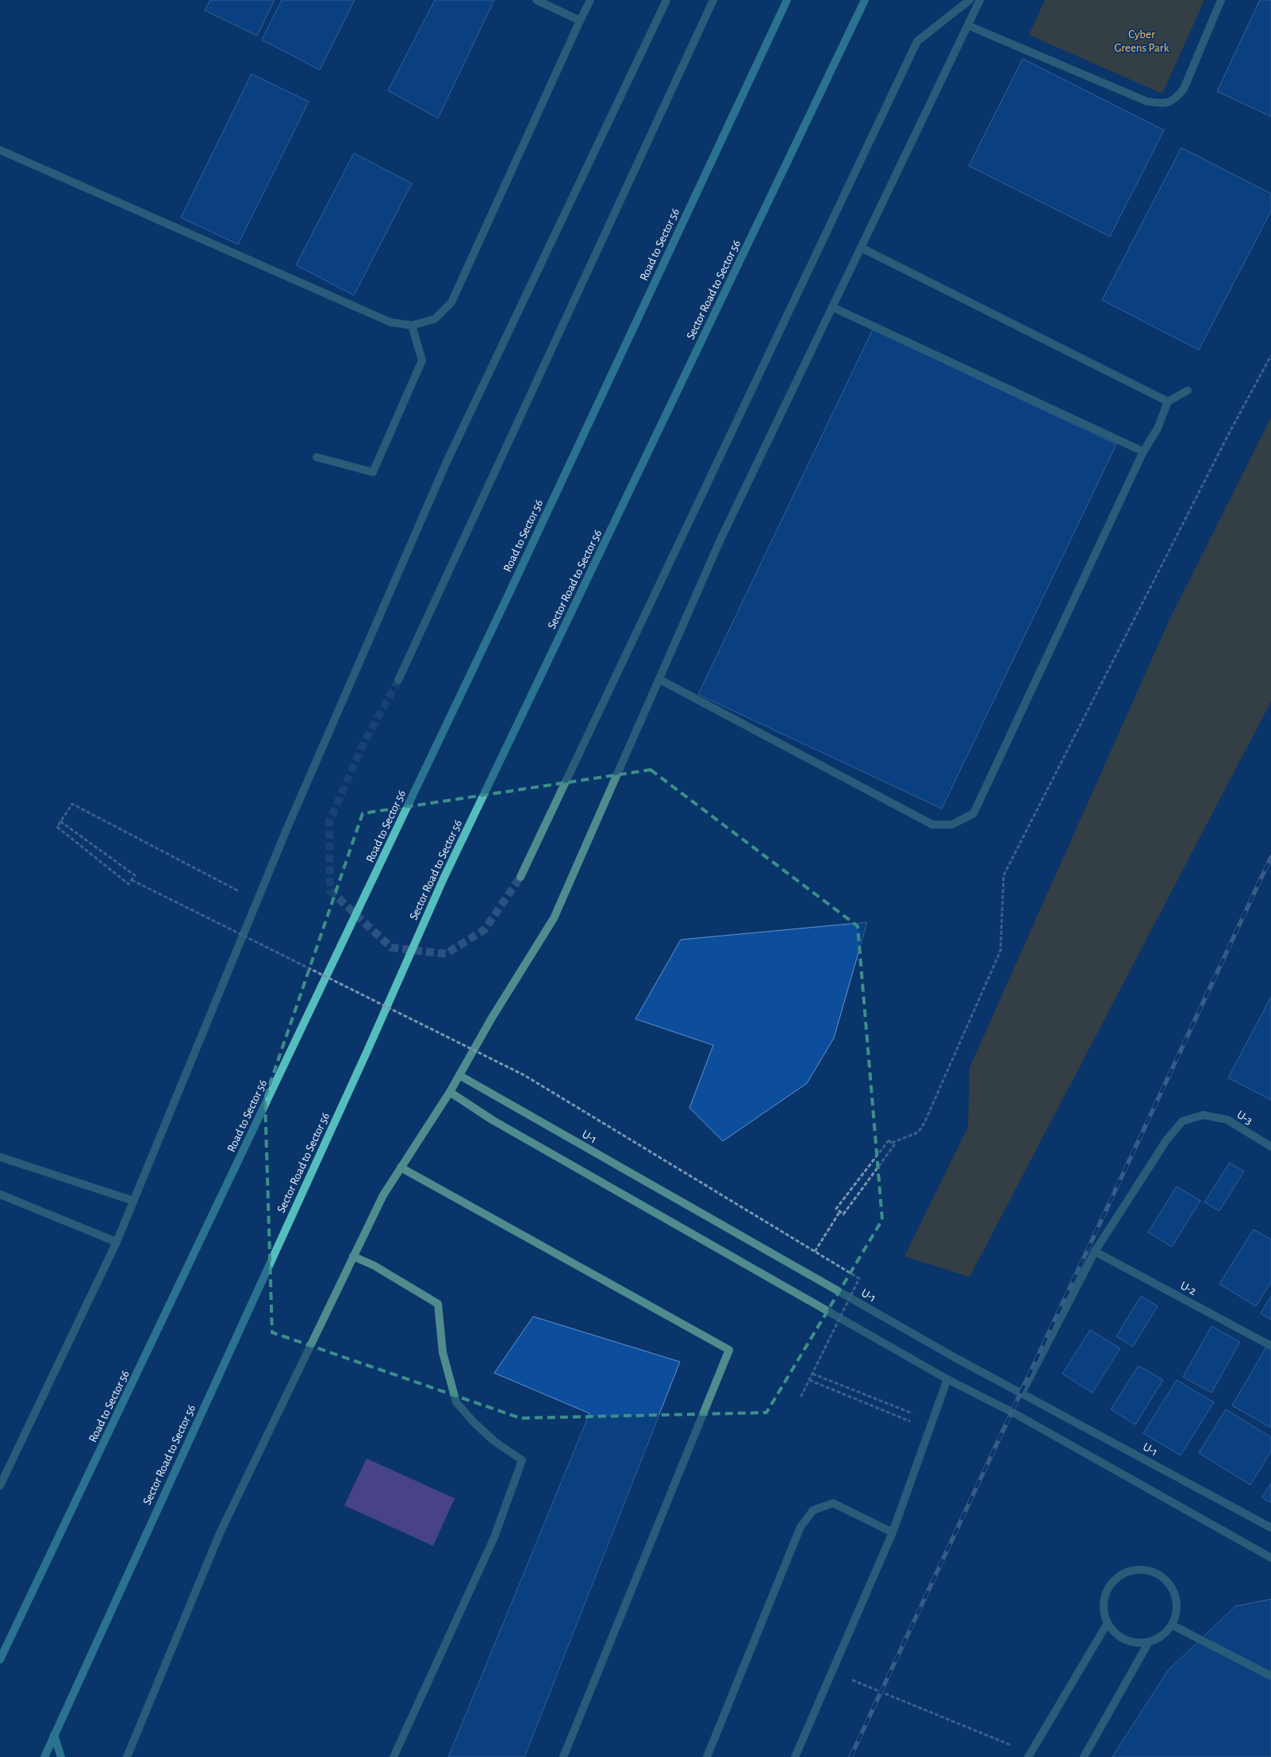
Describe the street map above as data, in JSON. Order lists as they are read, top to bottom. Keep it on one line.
{"streets":{"main road":["Road to Sector 56","Sector Road to Sector 56"],"street":["U-3","U-1","U-2"]},"crossings":[["U-3","U-2"]],"parks":["Cyber Greens Park"]}
